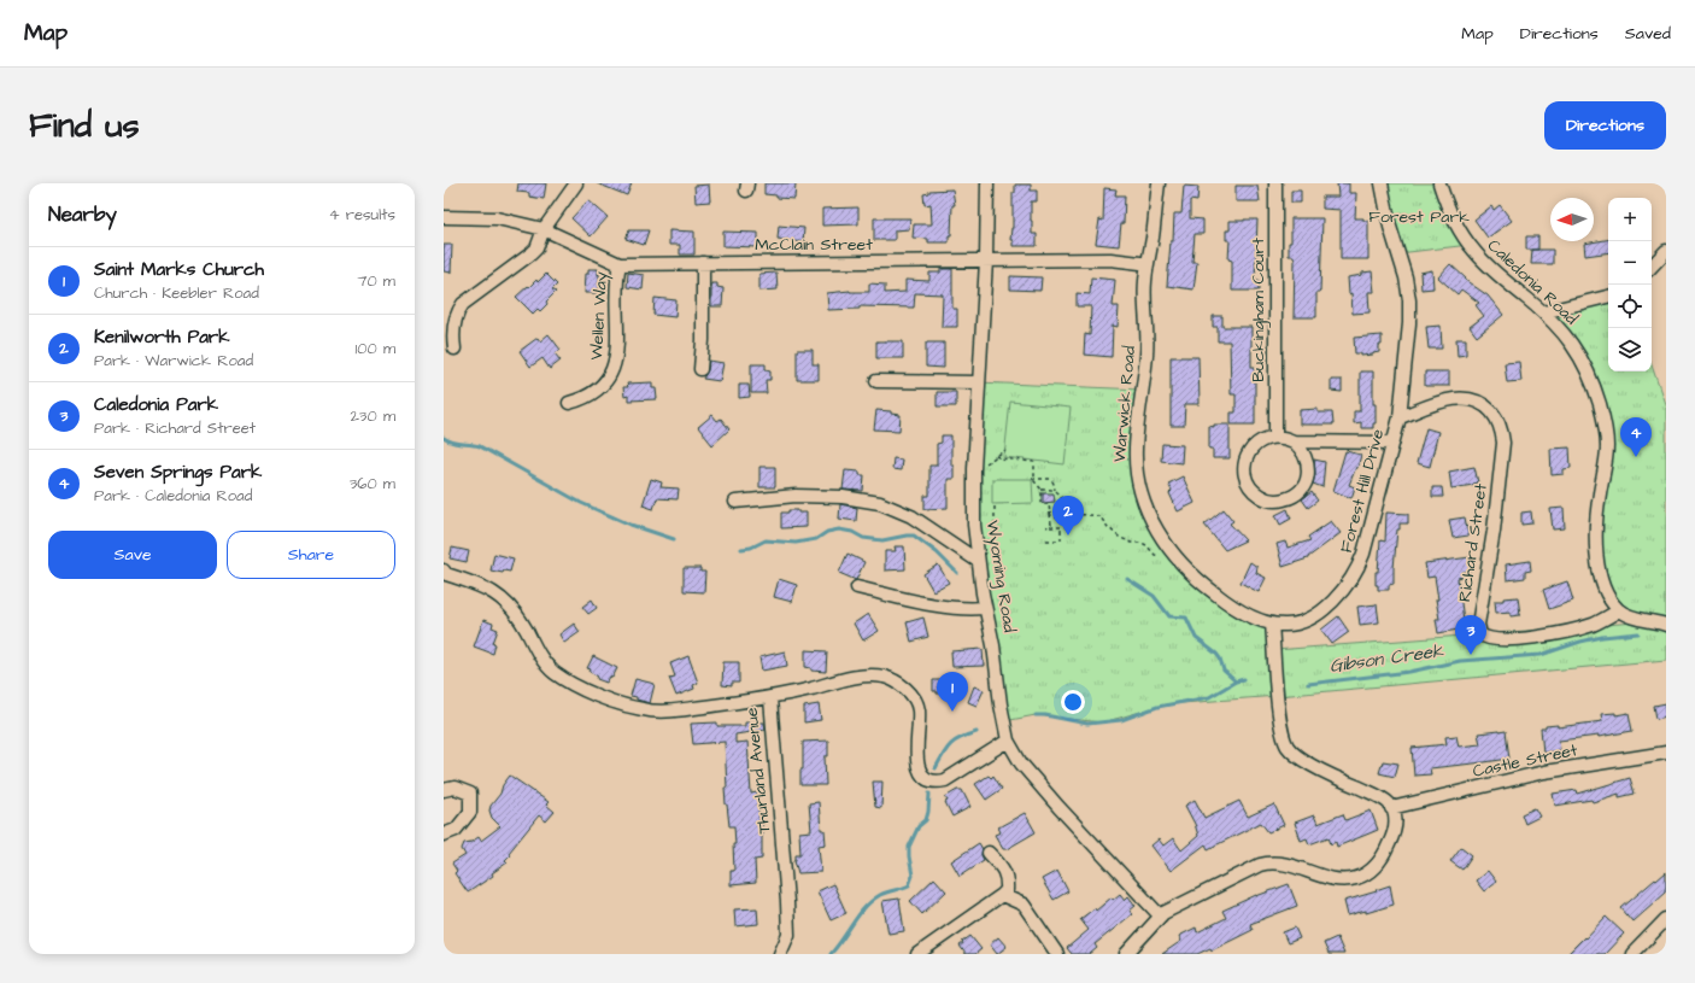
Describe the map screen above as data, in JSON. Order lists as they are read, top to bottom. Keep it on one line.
{"streets":{"street":["McClain Street","Caledonia Road","Buckingham Court","Wellen Way","Warwick Road","Forest Hill Drive","Richard Street","Wyoming Road","Castle Street","Thurland Avenue"]},"crossings":[["McClain Street","Wellen Way"],["McClain Street","Warwick Road"],["McClain Street","Wyoming Road"],["Caledonia Road","Richard Street"],["Warwick Road","Forest Hill Drive"],["Forest Hill Drive","Richard Street"]],"water":["Gibson Creek"],"parks":["Forest Park"],"north":"left","page":{"header":"Map","nav":["Map","Directions","Saved"],"buttons":["Directions",["Save","Share"]],"title":"Find us","heading":["Nearby","4 results"],"map_buttons":["+","−"],"list":[{"mark":"1","name":"Saint Marks Church","note":"Church · Keebler Road","value":"70 m"},{"mark":"2","name":"Kenilworth Park","note":"Park · Warwick Road","value":"100 m"},{"mark":"3","name":"Caledonia Park","note":"Park · Richard Street","value":"230 m"},{"mark":"4","name":"Seven Springs Park","note":"Park · Caledonia Road","value":"360 m"}],"pins":["4","2","3","1"]}}
